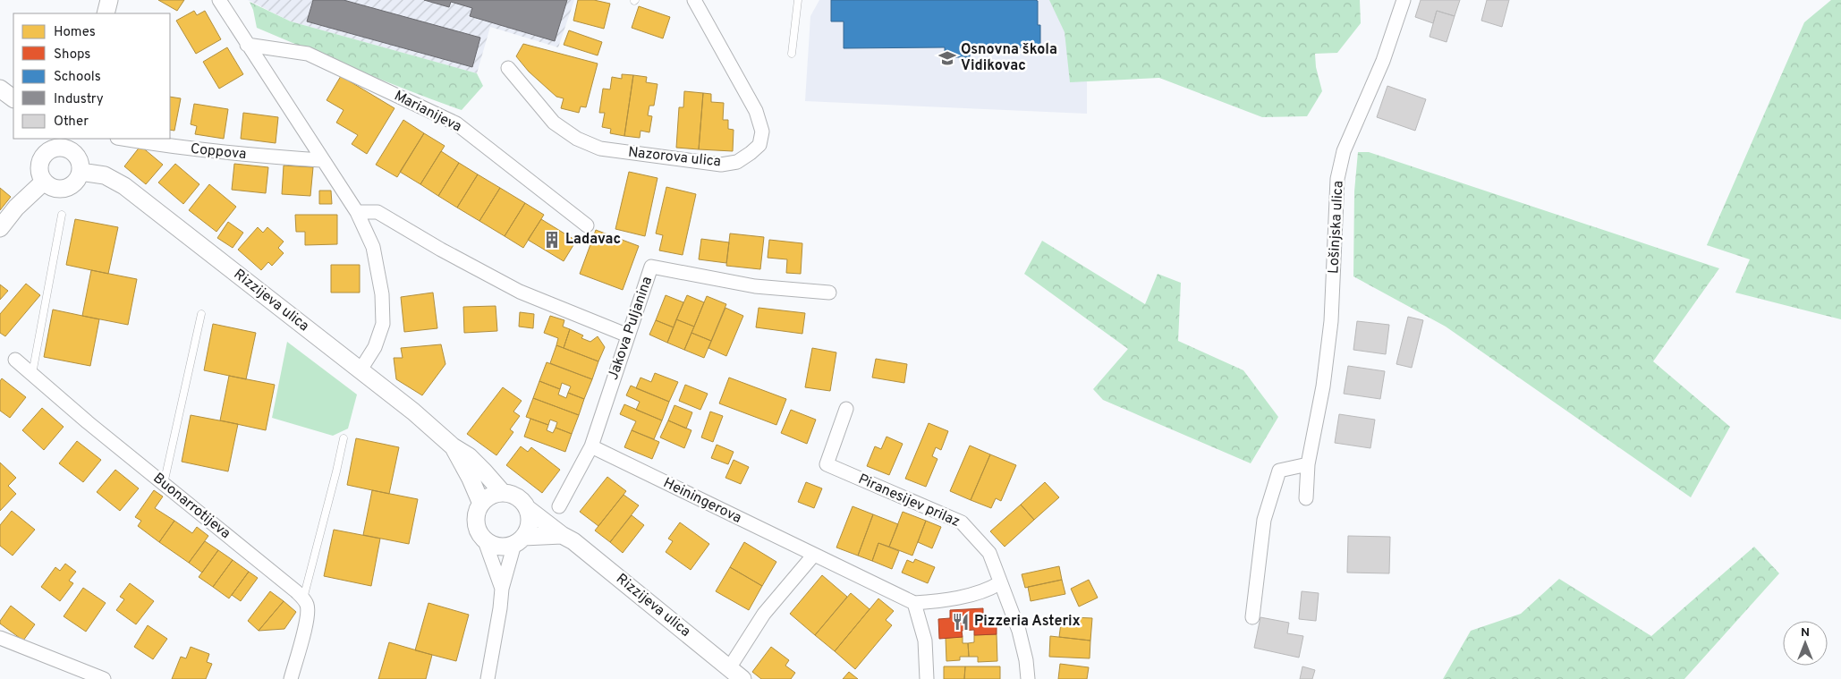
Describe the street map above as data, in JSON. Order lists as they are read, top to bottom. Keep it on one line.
{"streets":{"street":["Marianijeva","Coppova","Nazorova ulica","Lošinjska ulica","Rizzijeva ulica","Jakova Puljanina","Heiningerova","Piranesijev prilaz","Buonarrotijeva"]},"crossings":[["Jakova Puljanina","Heiningerova"],["Heiningerova","Piranesijev prilaz"]],"places":{"school or university":["Osnovna škola Vidikovac"],"building":["Ladavac"],"restaurant":["Pizzeria Asterix"]},"legend":["Homes","Shops","Schools","Industry","Other"],"north":"top"}
